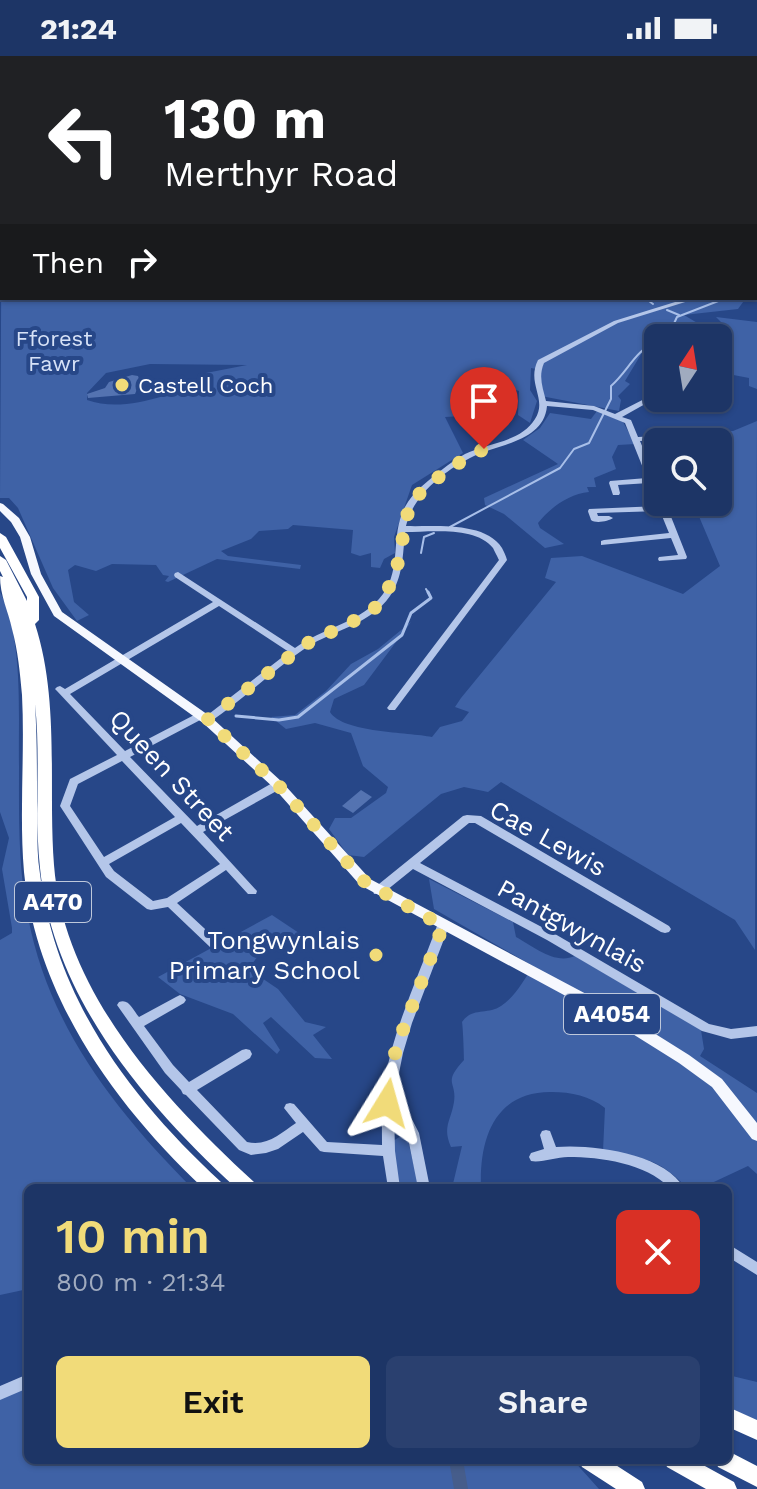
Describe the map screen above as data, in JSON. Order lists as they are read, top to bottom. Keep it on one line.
{"streets":{"highway":["A470"],"main road":["A4054"],"street":["Queen Street","Cae Lewis","Pantgwynlais"]},"crossings":[["Queen Street","A4054"],["Cae Lewis","Pantgwynlais"],["Cae Lewis","A4054"]],"parks":["Fforest Fawr"],"places":["Castell Coch","Tongwynlais Primary School"],"north":"top","page":{"status":"21:24","turn":["130 m","Merthyr Road"],"then":"Then","heading":["10 min","800 m · 21:34"],"buttons":["Exit","Share"]}}
